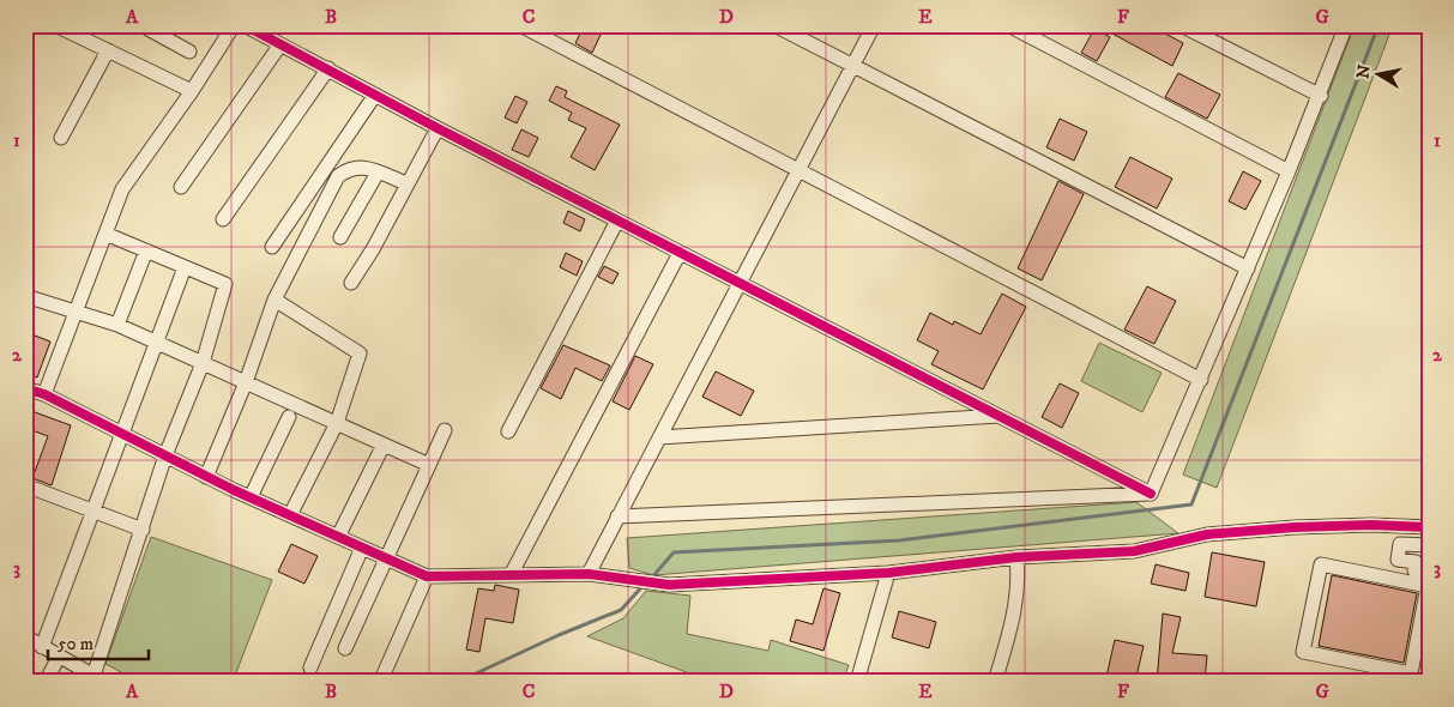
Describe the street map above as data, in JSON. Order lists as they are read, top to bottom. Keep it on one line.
{"scale_bar":"50 m","north":"left","grid":{"columns":["A","B","C","D","E","F","G"],"rows":["1","2","3"]}}
